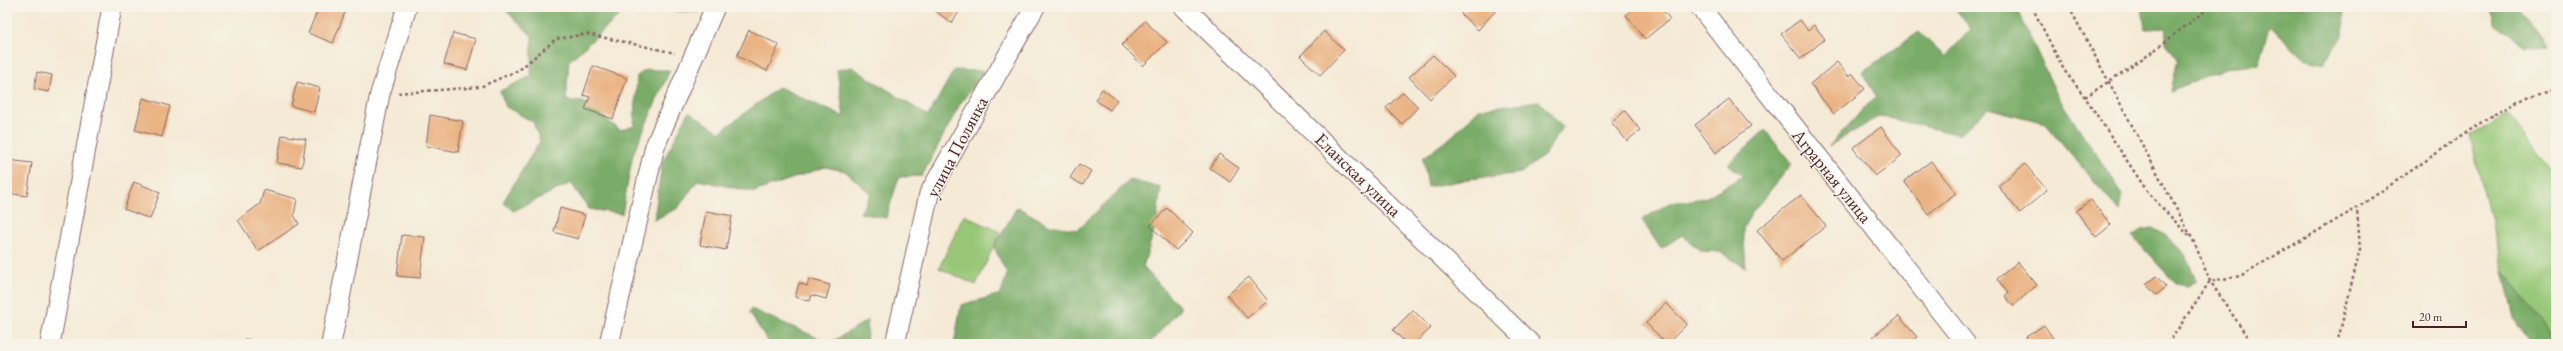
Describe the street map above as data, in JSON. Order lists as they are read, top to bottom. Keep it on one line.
{"streets":{"street":["улица Полянка","Еланская улица","Аграрная улица"]},"scale_bar":"20 m"}
